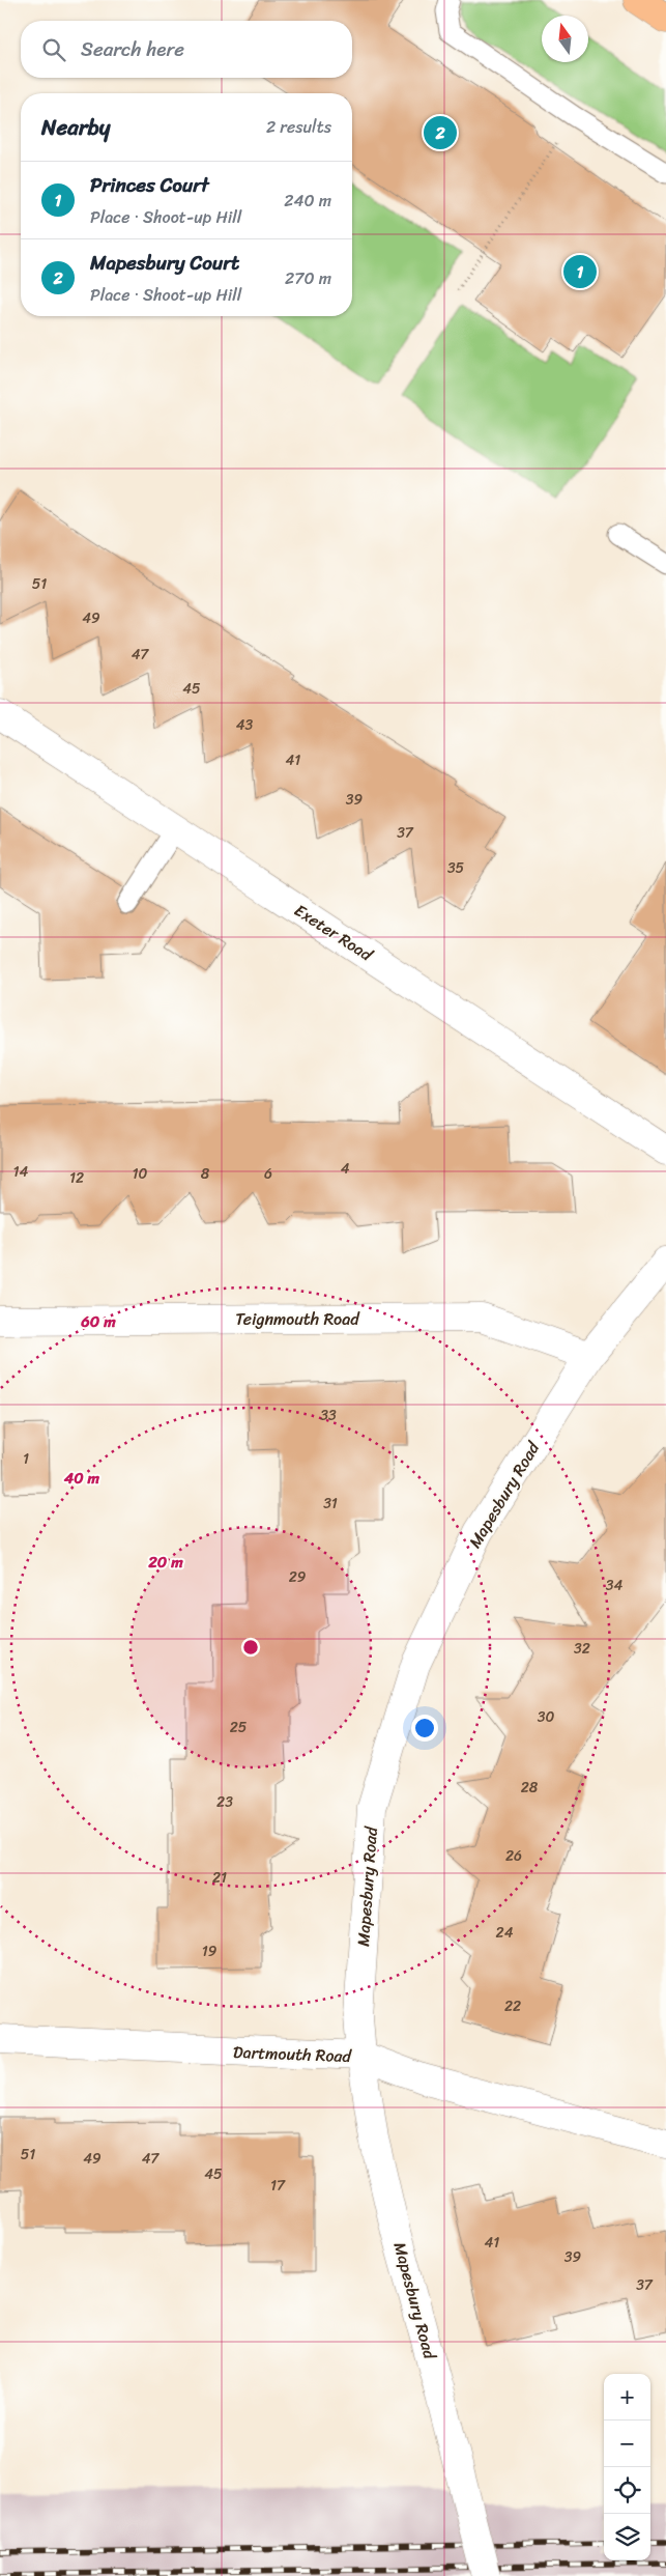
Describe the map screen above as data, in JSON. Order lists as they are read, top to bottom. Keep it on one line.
{"streets":{"street":["Exeter Road","Teignmouth Road","Mapesbury Road","Dartmouth Road"]},"crossings":[["Teignmouth Road","Mapesbury Road"],["Mapesbury Road","Dartmouth Road"]],"house_numbers":["51","49","47","45","43","41","39","37","35","4","14","10","8","6","12","33","1","31","29","34","32","30","25","28","23","26","21","24","19","22","51","49","47","45","17","41","39","37"],"north":"top","page":{"search":"Search here","heading":["Nearby","2 results"],"pins":["2","1"],"list":[{"mark":"1","name":"Princes Court","note":"Place · Shoot-up Hill","value":"240 m"},{"mark":"2","name":"Mapesbury Court","note":"Place · Shoot-up Hill","value":"270 m"}],"map_buttons":["+","−"]},"rings":["60 m","40 m","20 m"]}
